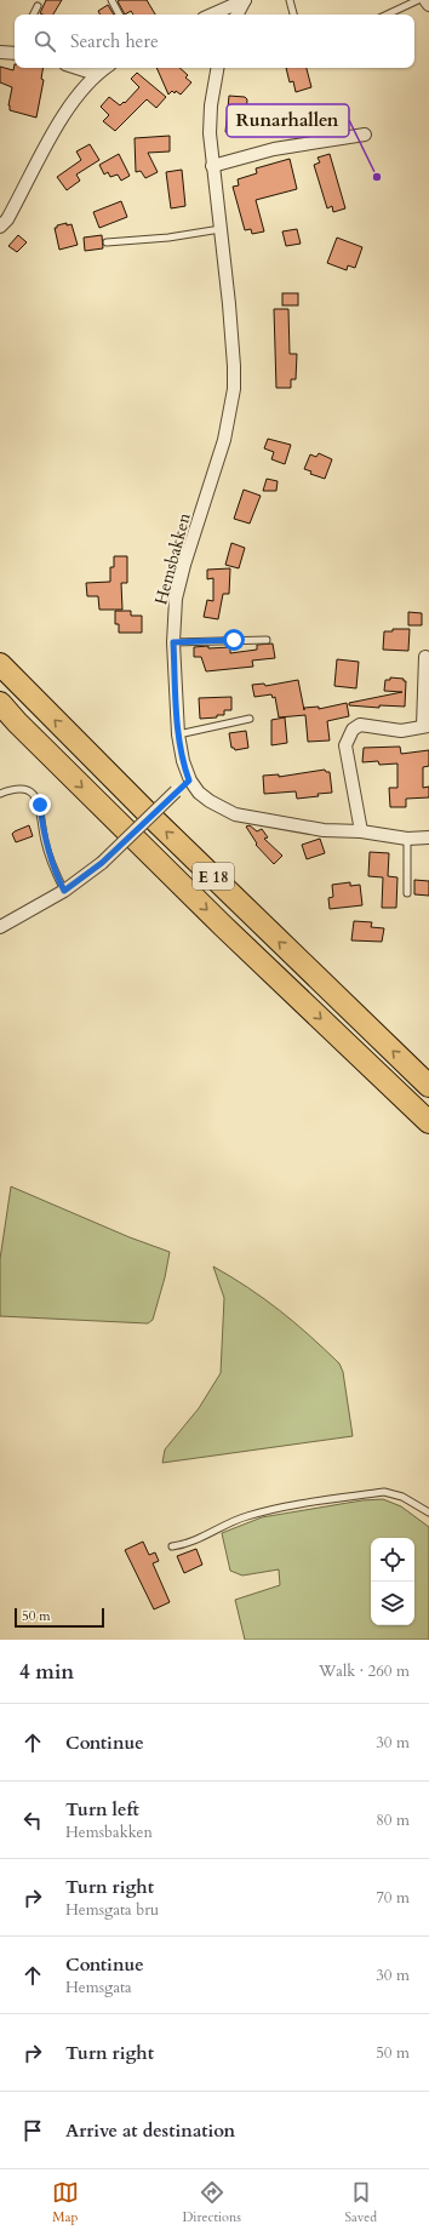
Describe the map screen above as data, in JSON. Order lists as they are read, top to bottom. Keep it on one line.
{"streets":{"highway":["E 18"],"street":["Hemsbakken"]},"places":["Runarhallen"],"scale_bar":"50 m","page":{"search":"Search here","scale":"50 m","heading":["4 min","Walk · 260 m"],"list":[["Continue","30 m"],["Turn left","Hemsbakken","80 m"],["Turn right","Hemsgata bru","70 m"],["Continue","Hemsgata","30 m"],["Turn right","50 m"],"Arrive at destination"],"nav":["Map","Directions","Saved"]}}
